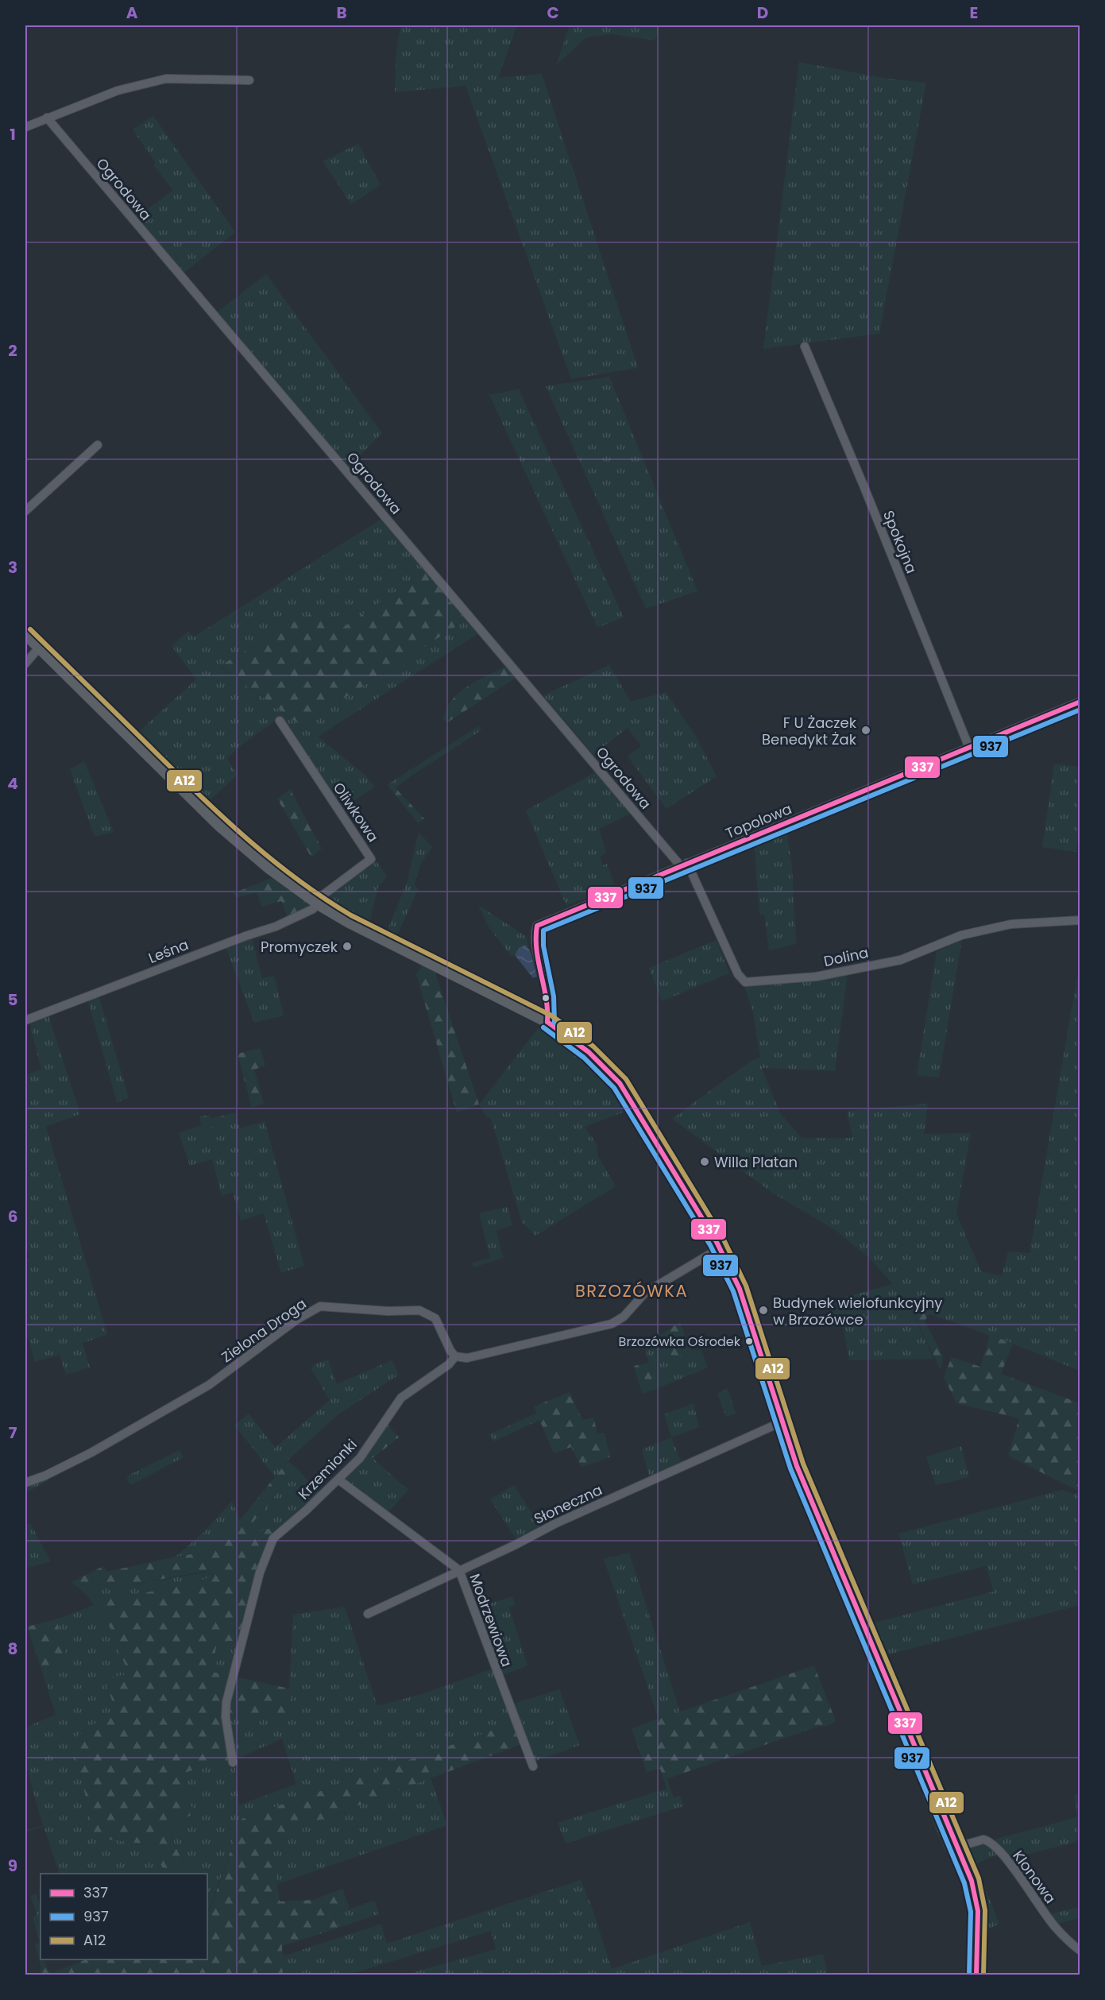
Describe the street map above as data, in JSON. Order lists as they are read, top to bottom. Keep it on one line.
{"streets":{"street":["Ogrodowa","Spokojna","Oliwkowa","Topolowa","Leśna","Dolina","Zielona Droga","Krzemionki","Słoneczna","Modrzewiowa","Klonowa"]},"crossings":[["Ogrodowa","Topolowa"],["Ogrodowa","Dolina"],["Spokojna","Topolowa"],["Oliwkowa","Leśna"],["Topolowa","Dolina"],["Zielona Droga","Krzemionki"],["Krzemionki","Modrzewiowa"],["Słoneczna","Modrzewiowa"]],"districts":["BRZOZÓWKA"],"places":["F U Żaczek Benedykt Żak","Promyczek","Willa Platan","Budynek wielofunkcyjny w Brzozówce","Brzozówka Ośrodek"],"lines":["transit line A12","transit line 337","transit line 937"],"legend":["337","937","A12"],"grid":{"columns":["A","B","C","D","E"],"rows":["1","2","3","4","5","6","7","8","9"]}}
